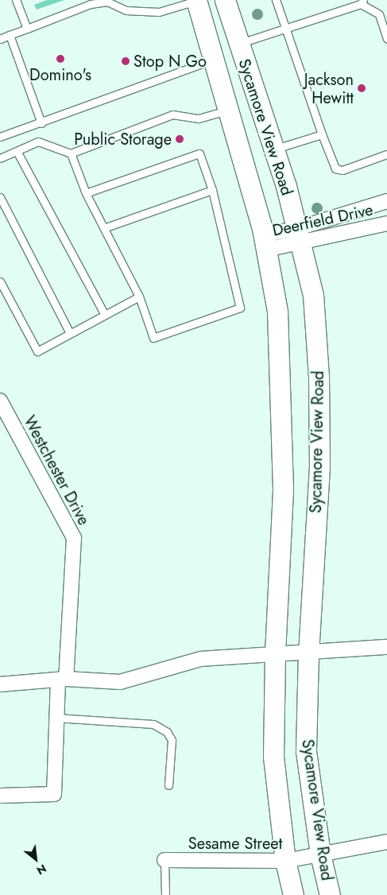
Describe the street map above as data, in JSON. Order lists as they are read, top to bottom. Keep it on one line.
{"streets":{"main road":["Sycamore View Road"],"street":["Deerfield Drive","Westchester Drive","Sesame Street"]},"crossings":[["Sycamore View Road","Deerfield Drive"],["Sycamore View Road","Sesame Street"]],"places":["Domino's","Stop N Go","Jackson Hewitt","Public Storage"],"north":"bottom right"}
